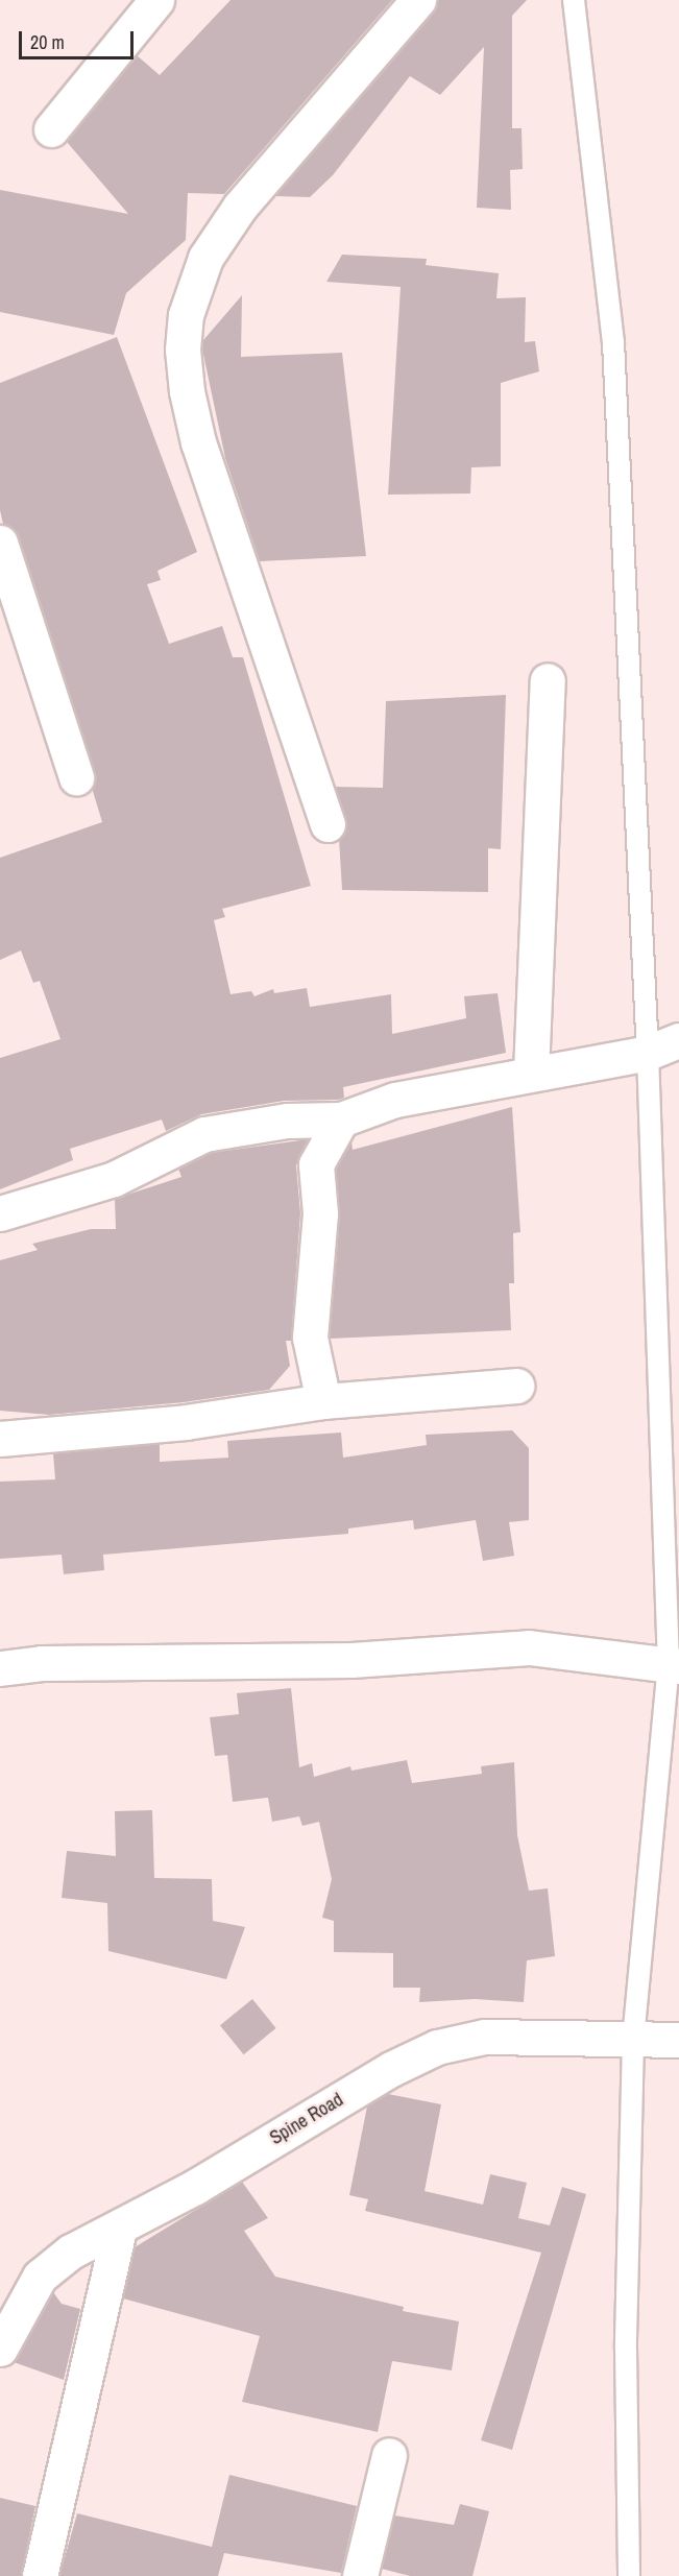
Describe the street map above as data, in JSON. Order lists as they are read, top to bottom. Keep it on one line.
{"streets":{"street":["Spine Road"]},"scale_bar":"20 m"}
